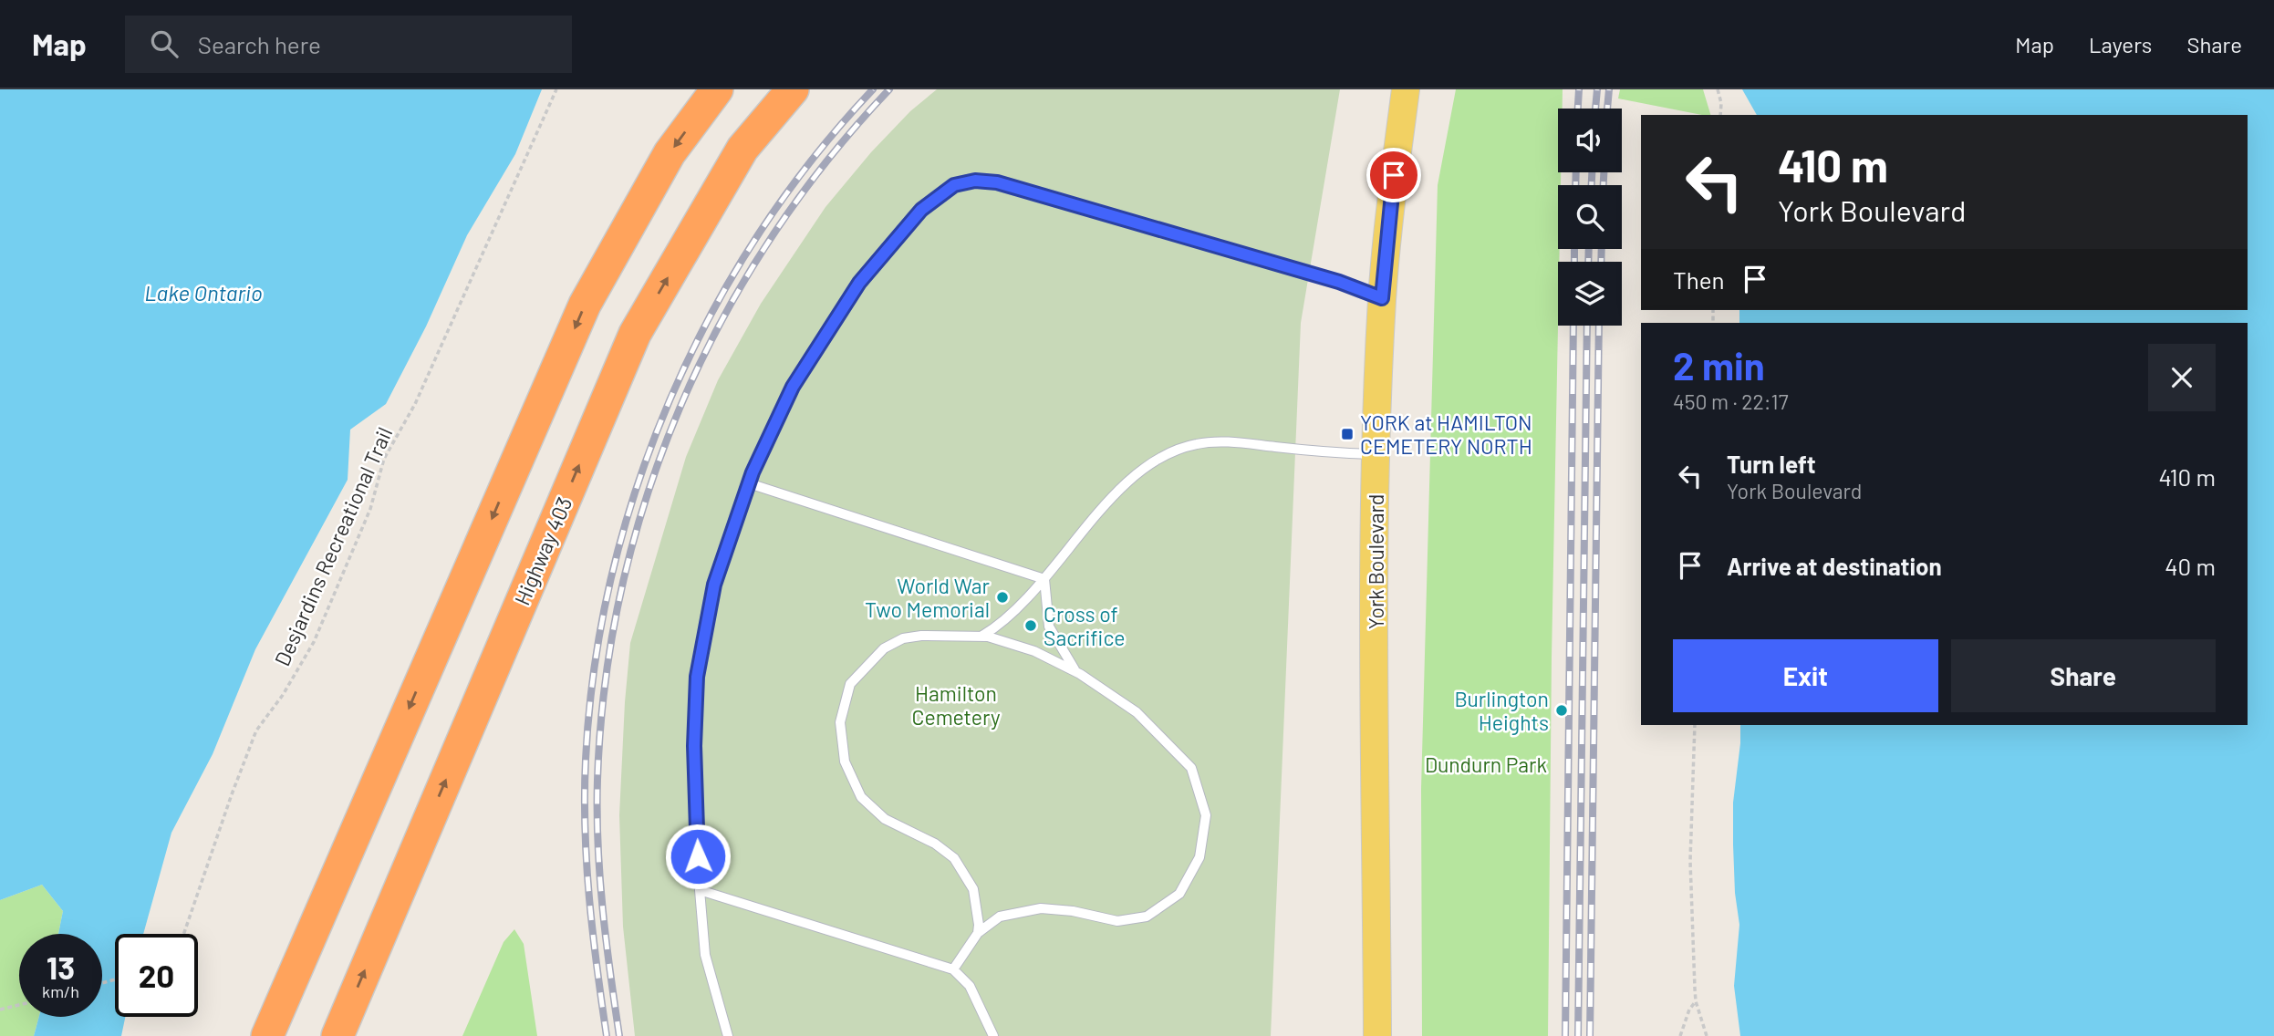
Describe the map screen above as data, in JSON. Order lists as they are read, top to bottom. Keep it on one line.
{"streets":{"highway":["Highway 403"],"main road":["York Boulevard"],"path":["Desjardins Recreational Trail"]},"water":["Lake Ontario"],"parks":["Hamilton Cemetery","Dundurn Park"],"places":{"transit":["YORK at HAMILTON CEMETERY NORTH"],"other":["World War Two Memorial","Cross of Sacrifice","Burlington Heights"]},"page":{"header":"Map","search":"Search here","nav":["Map","Layers","Share"],"turn":["410 m","York Boulevard"],"then":"Then","heading":["2 min","450 m · 22:17"],"list":[{"name":"Turn left","note":"York Boulevard","value":"410 m"},{"name":"Arrive at destination","value":"40 m"}],"buttons":["Exit","Share"],"speed":"13 km/h","limit":"20"}}
